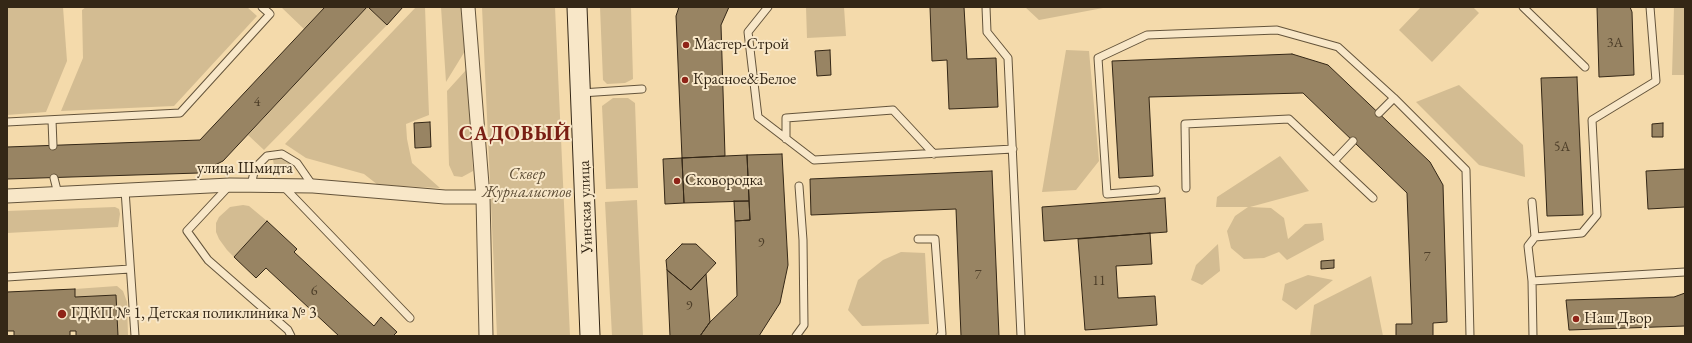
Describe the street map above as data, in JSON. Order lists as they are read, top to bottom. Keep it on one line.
{"streets":{"main road":["Уинская улица"],"street":["улица Шмидта"]},"districts":["САДОВЫЙ"],"parks":["Сквер Журналистов"],"places":["Мастер-Строй","Красное&Белое","Сковородка","ГДКП № 1, Детская поликлиника № 3","Наш Двор"],"house_numbers":["3А","4","5А","9","7","7","11","6","9"]}
